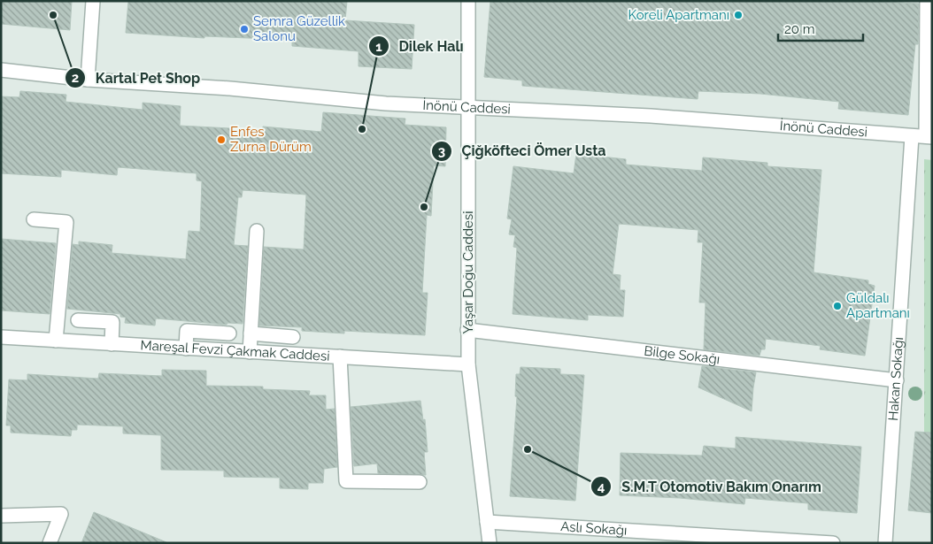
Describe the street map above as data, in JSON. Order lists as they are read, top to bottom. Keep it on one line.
{"streets":{"street":["İnönü Caddesi","Yaşar Doğu Caddesi","Mareşal Fevzi Çakmak Caddesi","Bilge Sokağı","Hakan Sokağı","Aslı Sokağı"]},"crossings":[["İnönü Caddesi","Yaşar Doğu Caddesi"],["İnönü Caddesi","Hakan Sokağı"],["Yaşar Doğu Caddesi","Mareşal Fevzi Çakmak Caddesi"],["Yaşar Doğu Caddesi","Bilge Sokağı"],["Yaşar Doğu Caddesi","Aslı Sokağı"],["Bilge Sokağı","Hakan Sokağı"]],"places":["Kartal Pet Shop","Koreli Apartmanı","Semra Güzellik Salonu","Dilek Halı","Enfes Zurna Dürüm","Çiğköfteci Ömer Usta","Güldalı Apartmanı","S.M.T Otomotiv Bakım Onarım"],"scale_bar":"20 m"}
